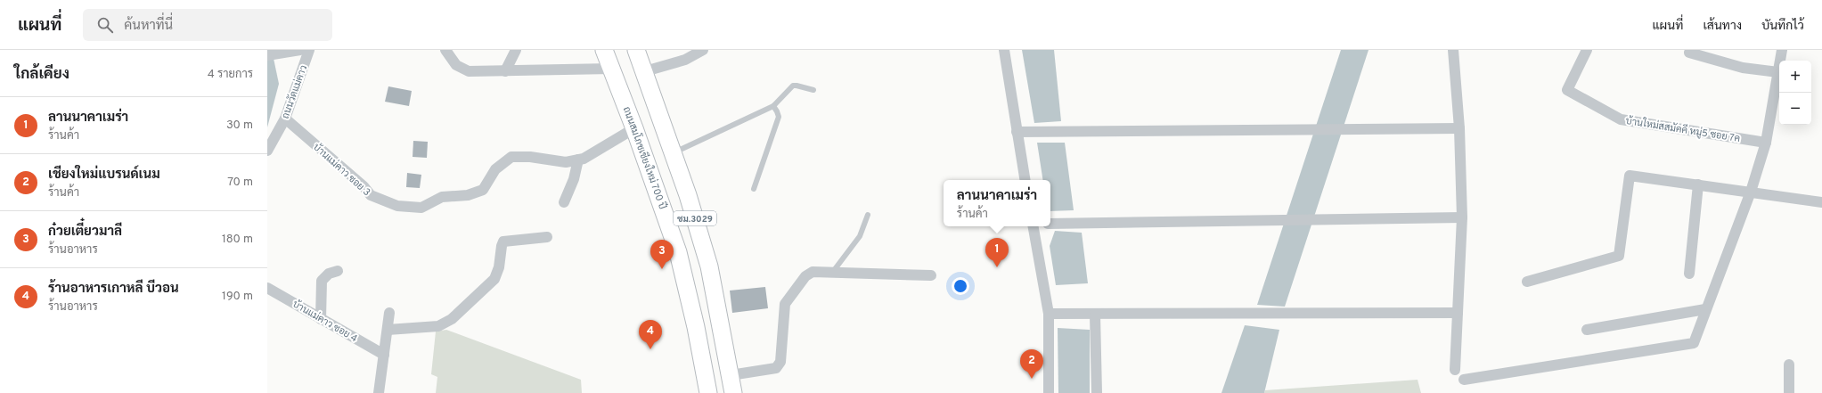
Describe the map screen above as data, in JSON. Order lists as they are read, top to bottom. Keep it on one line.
{"streets":{"main road":["ถนนสมโภชเชียงใหม่ 700 ปี","ชม.3029"],"street":["ถนนวัดแม่คาว","บ้านใหม่สสมัคคี หมู่5 ซอย 7ค","บ้านแม่คาว ซอย 3","บ้านแม่คาว ซอย 4"]},"crossings":[["ถนนวัดแม่คาว","บ้านแม่คาว ซอย 3"],["ถนนสมโภชเชียงใหม่ 700 ปี","บ้านแม่คาว ซอย 3"]],"page":{"header":"แผนที่","search":"ค้นหาที่นี่","nav":["แผนที่","เส้นทาง","บันทึกไว้"],"heading":["ใกล้เคียง","4 รายการ"],"map_buttons":["+","−"],"list":[{"mark":"1","name":"ลานนาคาเมร่า","note":"ร้านค้า","value":"30 m"},{"mark":"2","name":"เชียงใหม่แบรนด์เนม","note":"ร้านค้า","value":"70 m"},{"mark":"3","name":"ก๋วยเตี๋ยวมาลี","note":"ร้านอาหาร","value":"180 m"},{"mark":"4","name":"ร้านอาหารเกาหลี บีวอน","note":"ร้านอาหาร","value":"190 m"}],"popup":["ลานนาคาเมร่า","ร้านค้า"],"pins":["1","3","4","2"]}}
